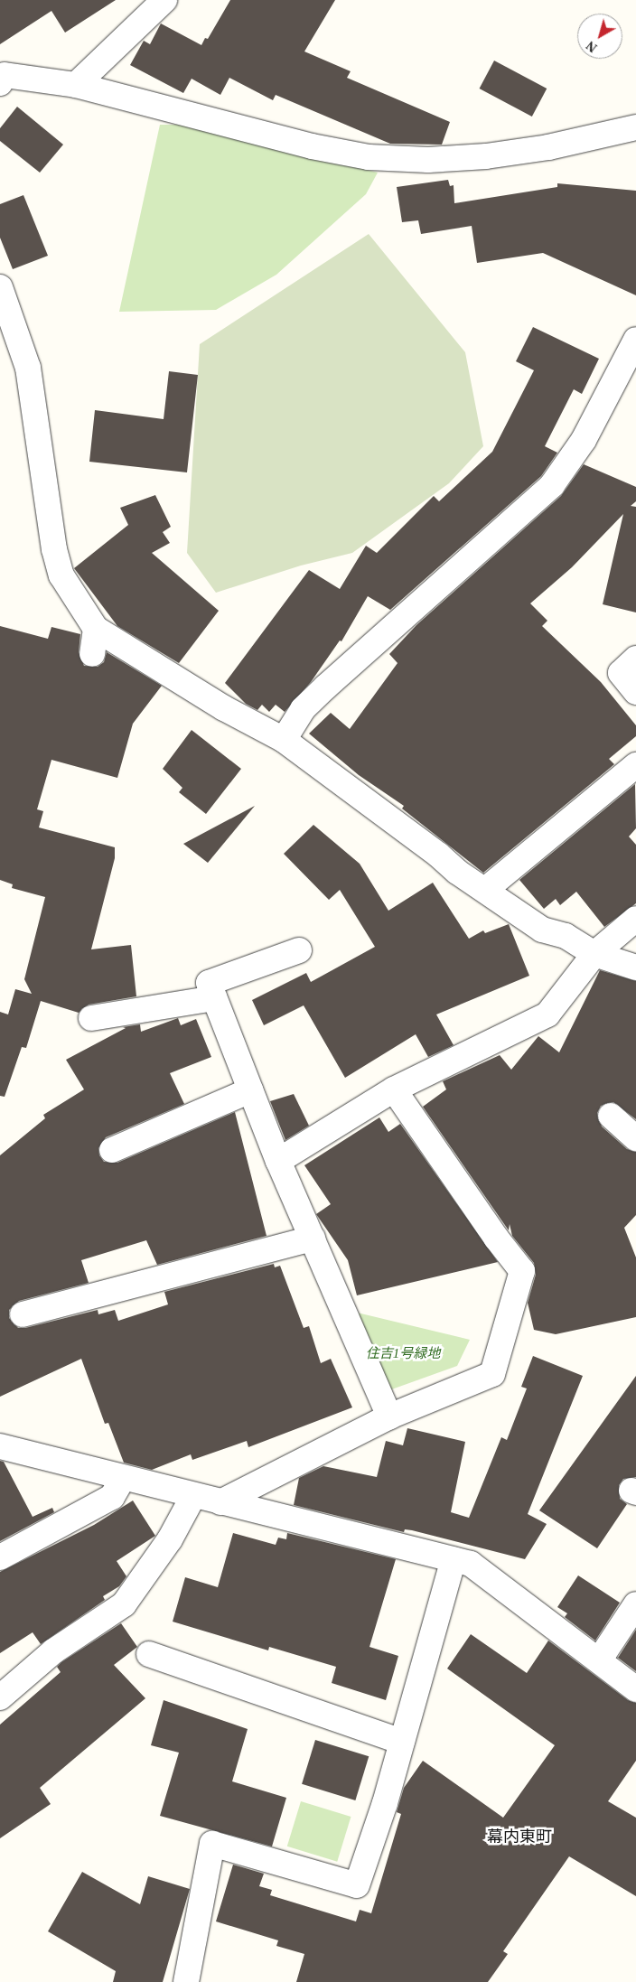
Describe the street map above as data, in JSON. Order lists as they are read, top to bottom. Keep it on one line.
{"districts":["幕内東町"],"parks":["住吉1号緑地"],"north":"bottom left"}
